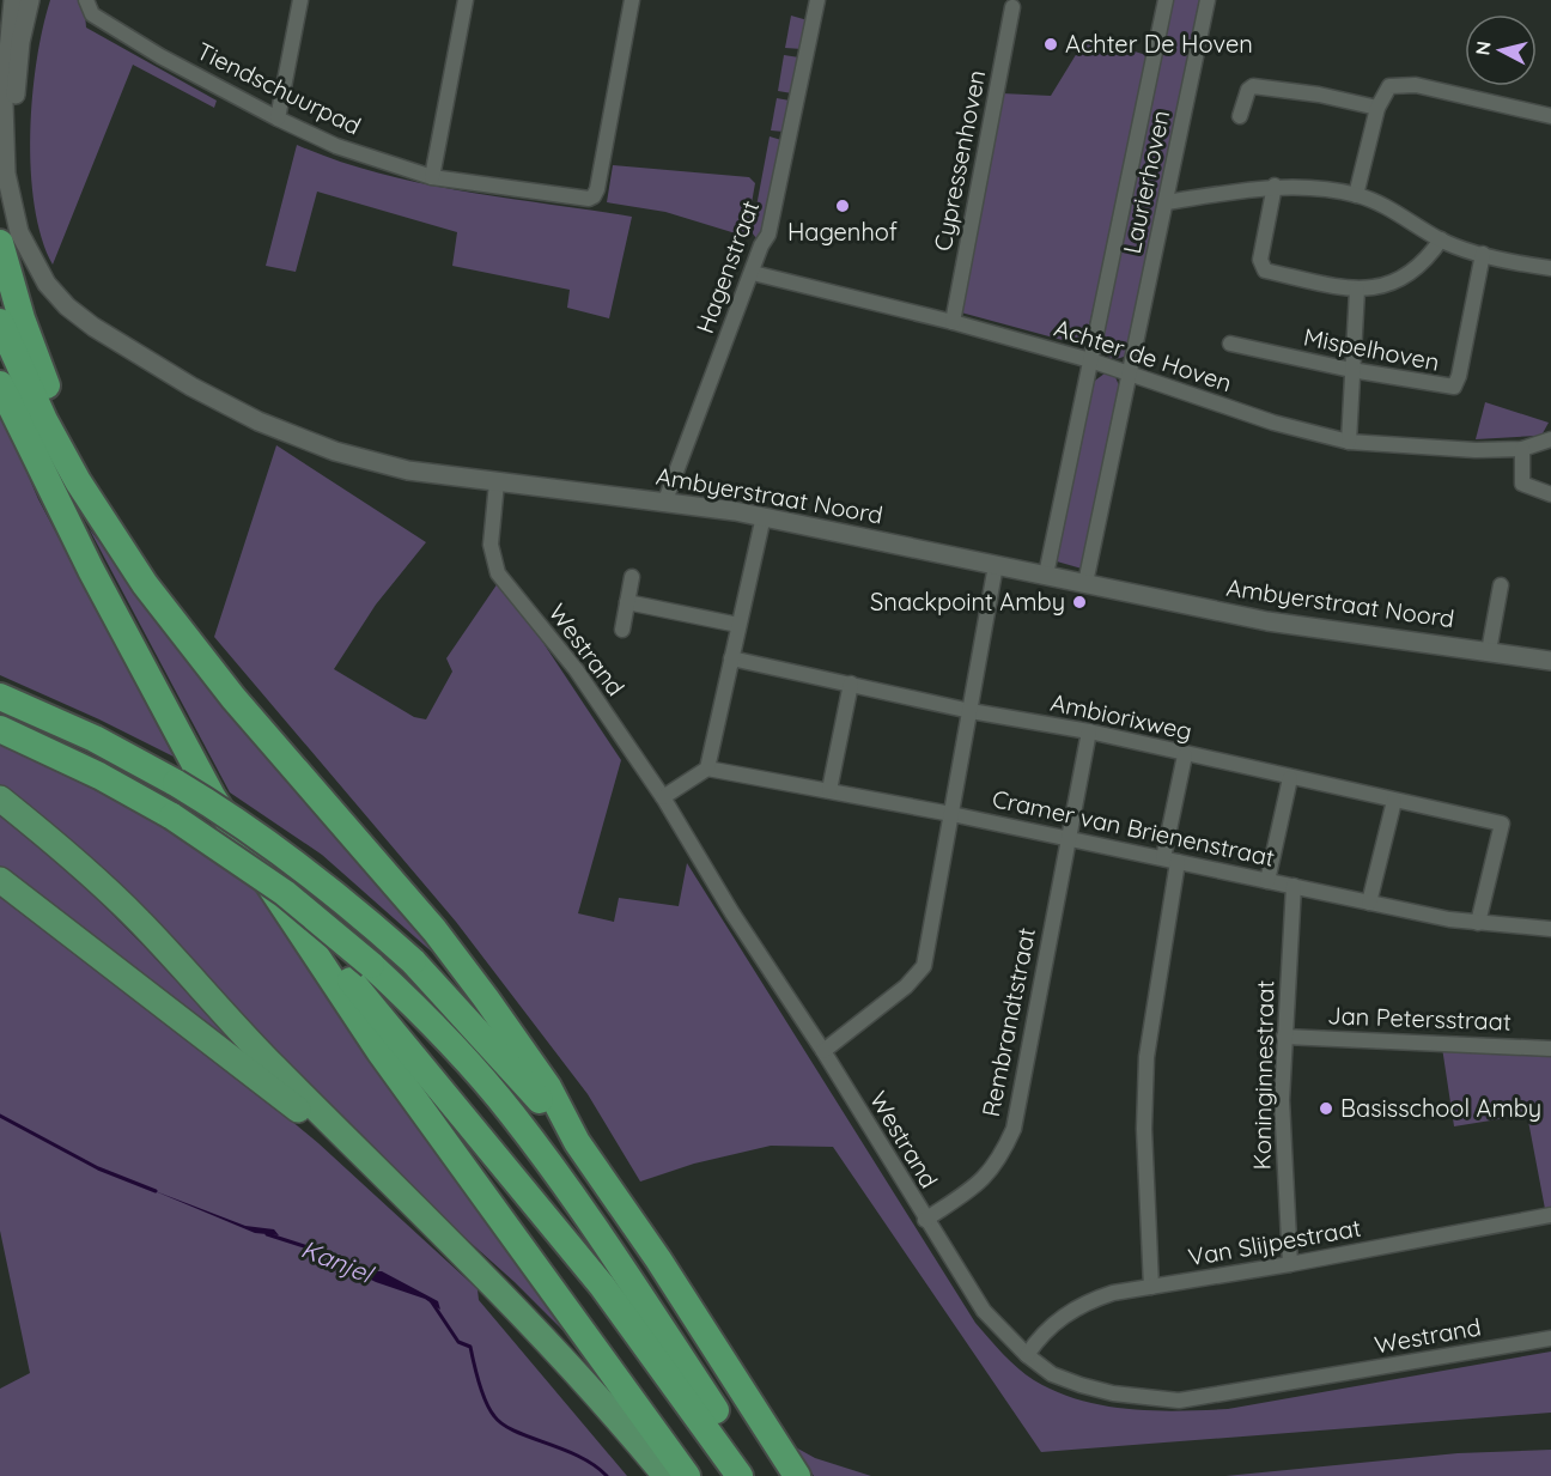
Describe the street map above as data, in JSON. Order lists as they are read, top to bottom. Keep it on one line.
{"streets":{"street":["Tiendschuurpad","Cypressenhoven","Laurierhoven","Hagenstraat","Mispelhoven","Achter de Hoven","Ambyerstraat Noord","Westrand","Ambiorixweg","Cramer van Brienenstraat","Jan Petersstraat","Rembrandtstraat","Koninginnestraat","Van Slijpestraat"]},"crossings":[["Cypressenhoven","Achter de Hoven"],["Laurierhoven","Achter de Hoven"],["Laurierhoven","Ambyerstraat Noord"],["Hagenstraat","Achter de Hoven"],["Hagenstraat","Ambyerstraat Noord"],["Ambyerstraat Noord","Westrand"],["Westrand","Rembrandtstraat"],["Westrand","Van Slijpestraat"],["Ambiorixweg","Cramer van Brienenstraat"],["Ambiorixweg","Rembrandtstraat"],["Cramer van Brienenstraat","Rembrandtstraat"],["Cramer van Brienenstraat","Koninginnestraat"],["Jan Petersstraat","Koninginnestraat"],["Koninginnestraat","Van Slijpestraat"]],"water":["Kanjel"],"places":["Achter De Hoven","Hagenhof","Snackpoint Amby","Basisschool Amby"],"north":"left"}
